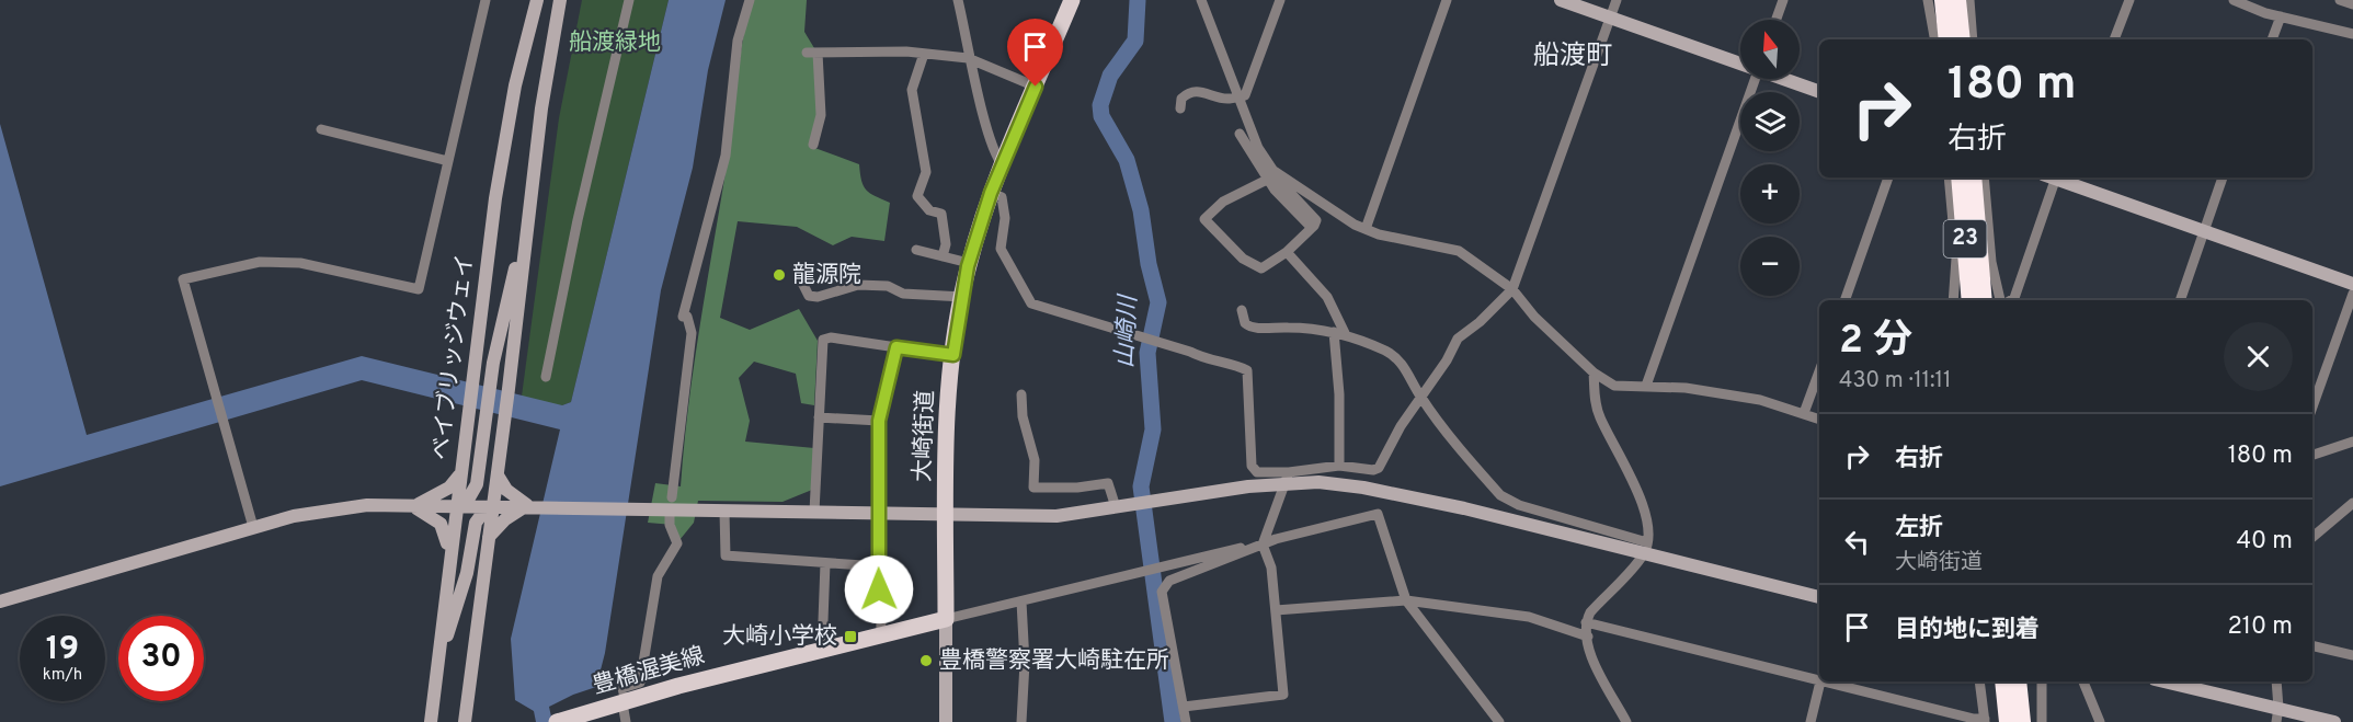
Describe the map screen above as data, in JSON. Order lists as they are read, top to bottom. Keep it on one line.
{"streets":{"highway":["23"],"main road":["大崎街道","豊橋渥美線"],"street":["ベイブリッジウェイ"]},"crossings":[["大崎街道","豊橋渥美線"]],"districts":["船渡町"],"water":["山崎川"],"parks":["船渡緑地"],"places":{"other":["龍源院","豊橋警察署大崎駐在所"],"transit":["大崎小学校"]},"north":"top","page":{"map_buttons":["+","−"],"turn":["180 m","右折"],"heading":["2 分","430 m · 11:11"],"list":[{"name":"右折","value":"180 m"},{"name":"左折","note":"大崎街道","value":"40 m"},{"name":"目的地に到着","value":"210 m"}],"speed":"19 km/h","limit":"30"}}
